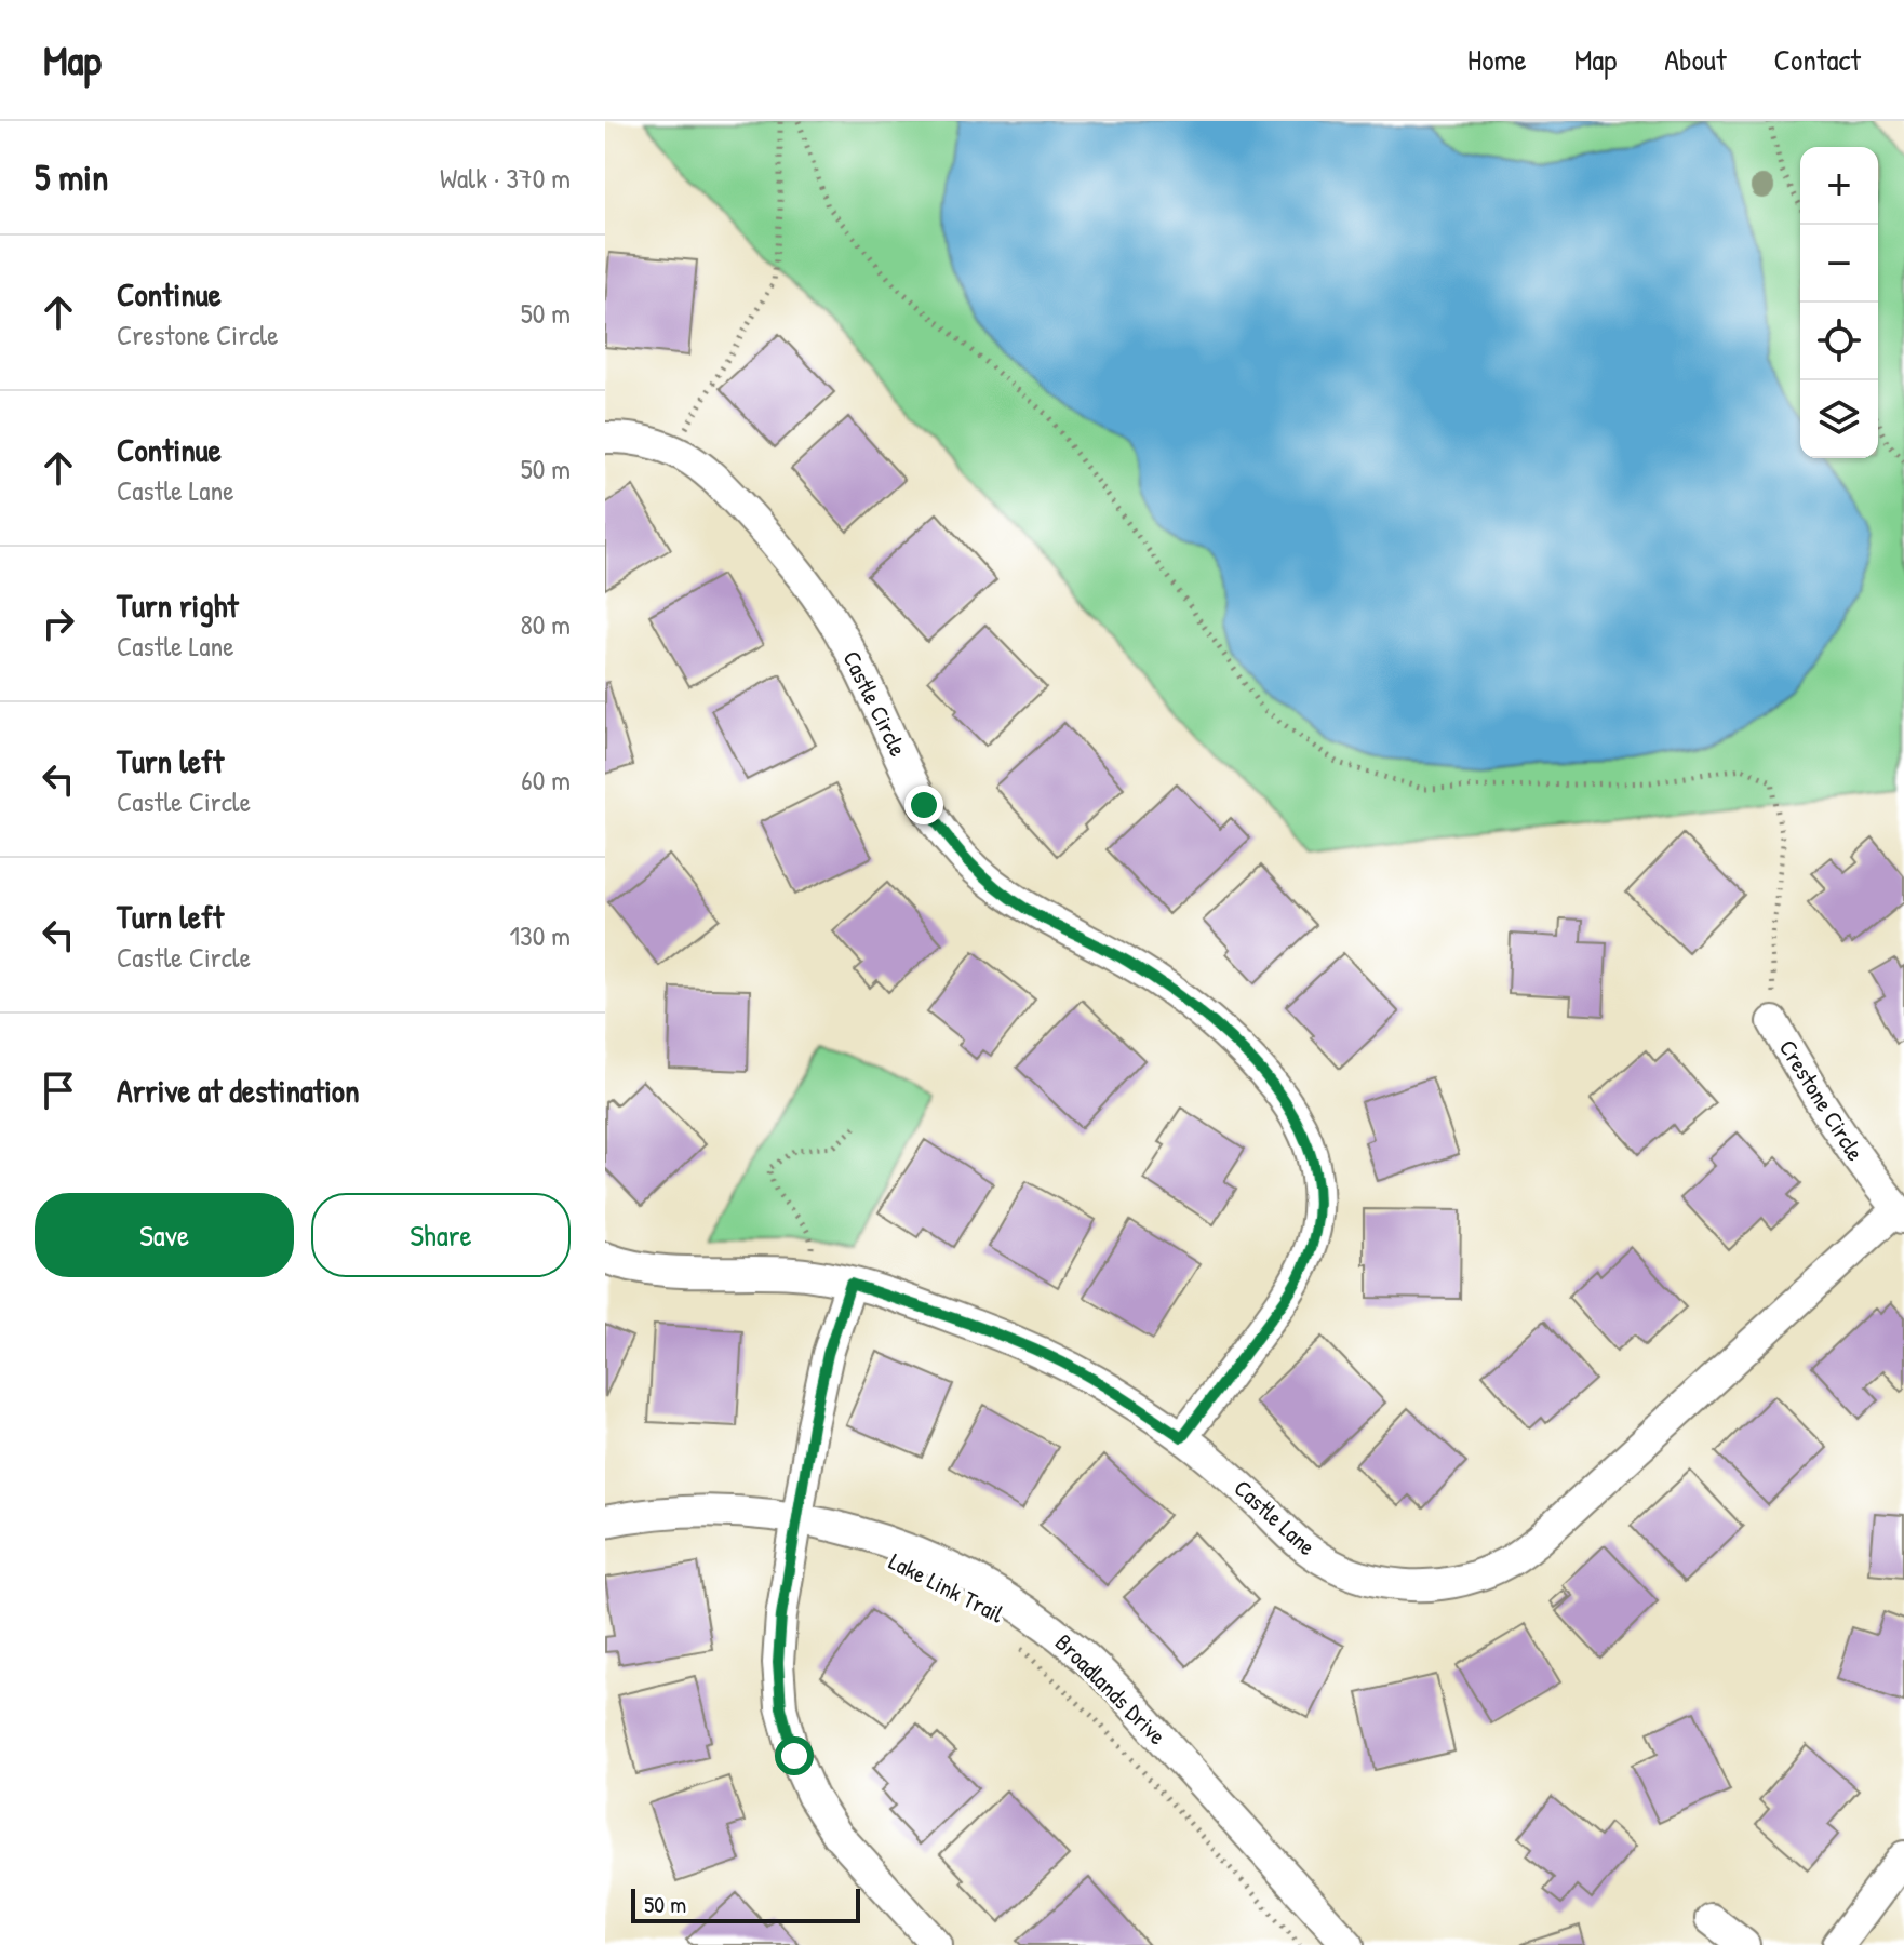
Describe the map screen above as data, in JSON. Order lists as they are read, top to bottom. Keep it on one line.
{"streets":{"street":["Castle Circle","Crestone Circle","Castle Lane","Broadlands Drive"],"path":["Lake Link Trail"]},"crossings":[["Castle Circle","Castle Lane"],["Crestone Circle","Castle Lane"]],"scale_bar":"50 m","page":{"header":"Map","nav":["Home","Map","About","Contact"],"heading":["5 min","Walk · 370 m"],"map_buttons":["+","−"],"list":[["Continue","Crestone Circle","50 m"],["Continue","Castle Lane","50 m"],["Turn right","Castle Lane","80 m"],["Turn left","Castle Circle","60 m"],["Turn left","Castle Circle","130 m"],"Arrive at destination"],"buttons":["Save","Share"],"scale":"50 m"}}
